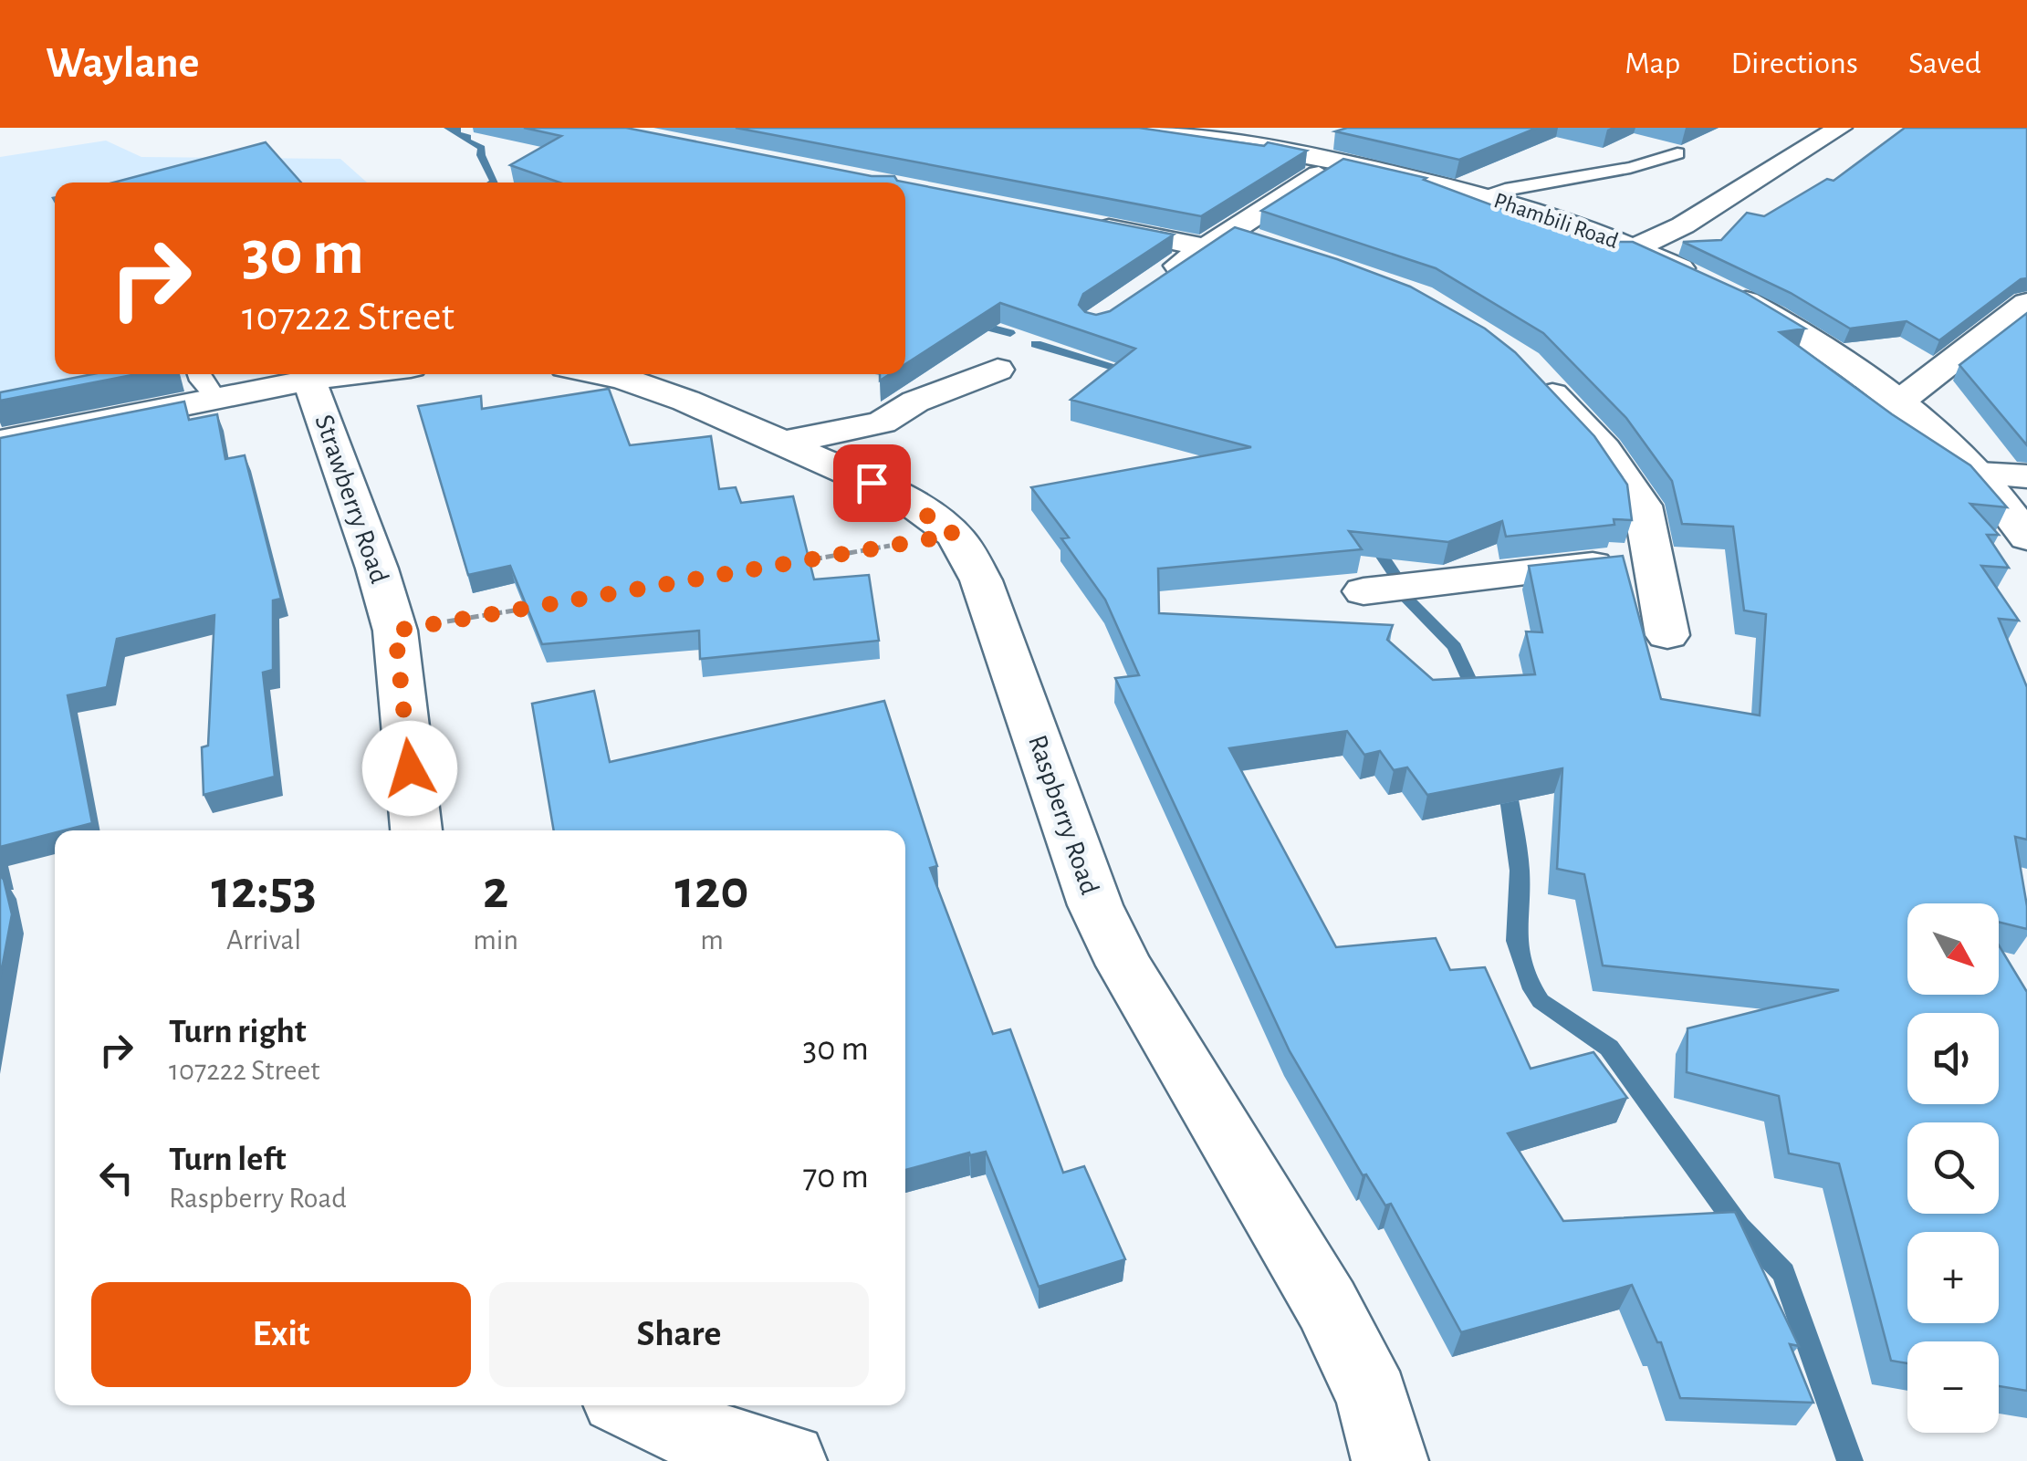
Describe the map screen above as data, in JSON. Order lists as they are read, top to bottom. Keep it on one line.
{"streets":{"street":["Phambili Road","Strawberry Road","Raspberry Road"]},"north":"bottom right","page":{"header":"Waylane","nav":["Map","Directions","Saved"],"turn":["30 m","107222 Street"],"eta":["12:53","Arrival","2","min","120","m"],"map_buttons":["+","−"],"list":[{"name":"Turn right","note":"107222 Street","value":"30 m"},{"name":"Turn left","note":"Raspberry Road","value":"70 m"}],"buttons":["Exit","Share"]}}
